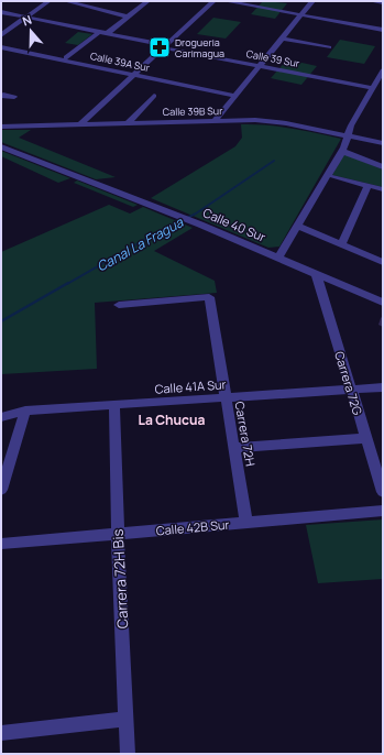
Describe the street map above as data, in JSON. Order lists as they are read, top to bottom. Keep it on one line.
{"streets":{"street":["Calle 39 Sur","Calle 39A Sur","Calle 39B Sur","Calle 40 Sur","Carrera 72G","Calle 41A Sur","Carrera 72H","Calle 42B Sur","Carrera 72H Bis"]},"crossings":[["Calle 40 Sur","Carrera 72G"],["Carrera 72G","Calle 41A Sur"],["Calle 41A Sur","Carrera 72H"],["Calle 41A Sur","Carrera 72H Bis"],["Carrera 72H","Calle 42B Sur"],["Calle 42B Sur","Carrera 72H Bis"]],"districts":["La Chucua"],"water":["Canal La Fragua"],"places":{"pharmacy":["Drogueria Carimagua"]},"north":"top"}
